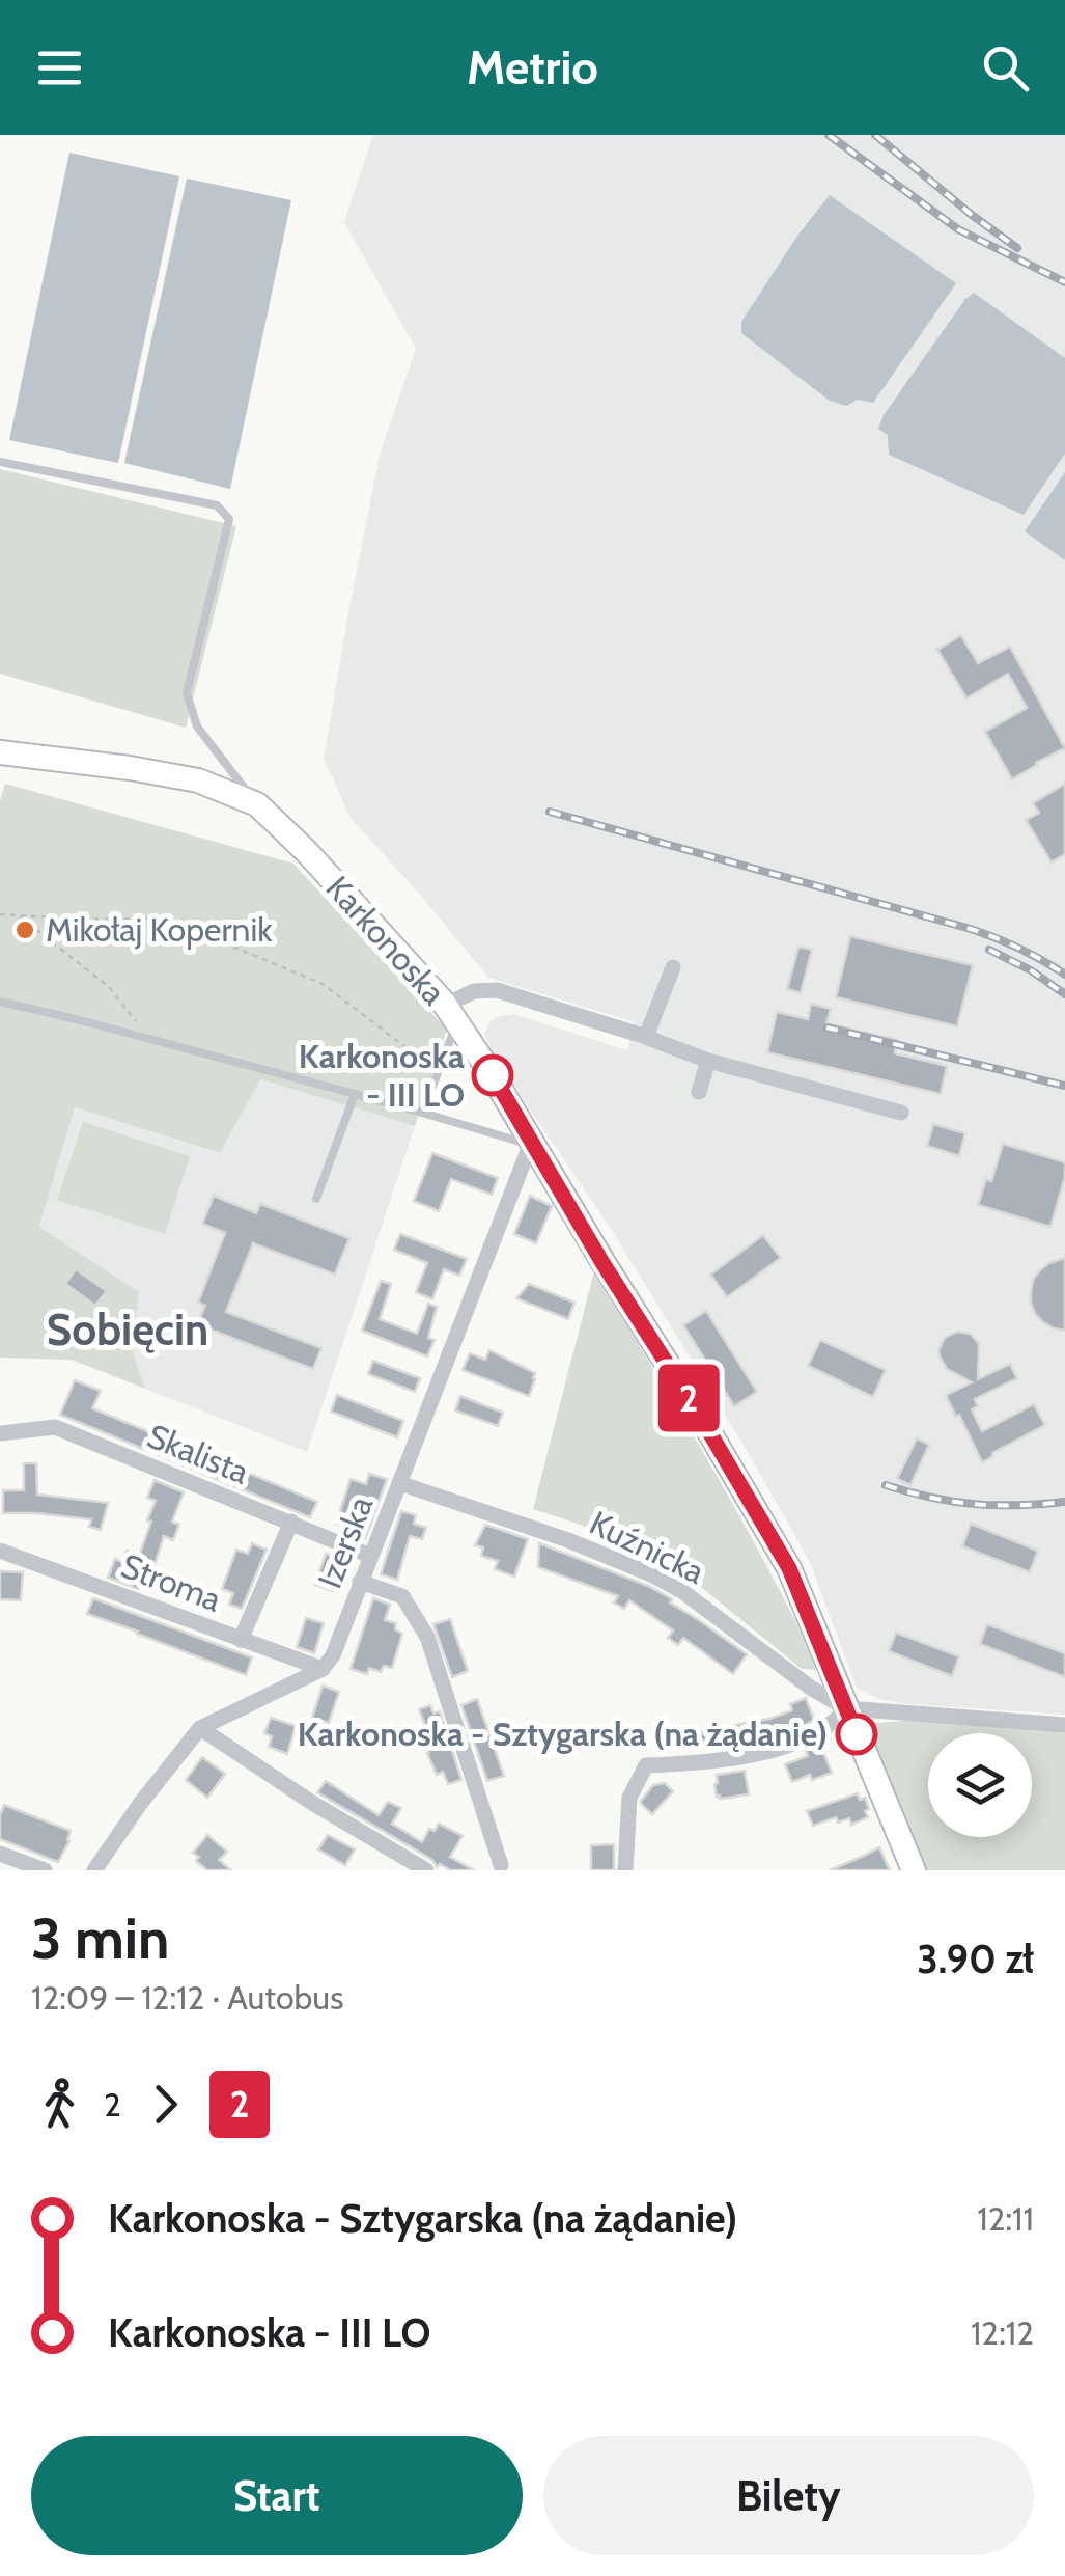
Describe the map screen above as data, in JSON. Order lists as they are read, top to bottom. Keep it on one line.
{"streets":{"main road":["Karkonoska"],"street":["Skalista","Izerska","Kuźnicka","Stroma"]},"crossings":[["Karkonoska","Izerska"],["Karkonoska","Kuźnicka"],["Skalista","Izerska"],["Izerska","Kuźnicka"],["Izerska","Stroma"]],"districts":["Sobięcin"],"places":["Mikołaj Kopernik","Karkonoska - III LO","Karkonoska - Sztygarska (na żądanie)"],"lines":["bus line 2"],"page":{"header":"Metrio","on_map":"2","heading":["3 min","12:09 – 12:12 · Autobus","3.90 zł"],"legs":["2","2"],"list":[{"name":"Karkonoska - Sztygarska (na żądanie)","value":"12:11"},{"name":"Karkonoska - III LO","value":"12:12"}],"buttons":["Start","Bilety"]}}
